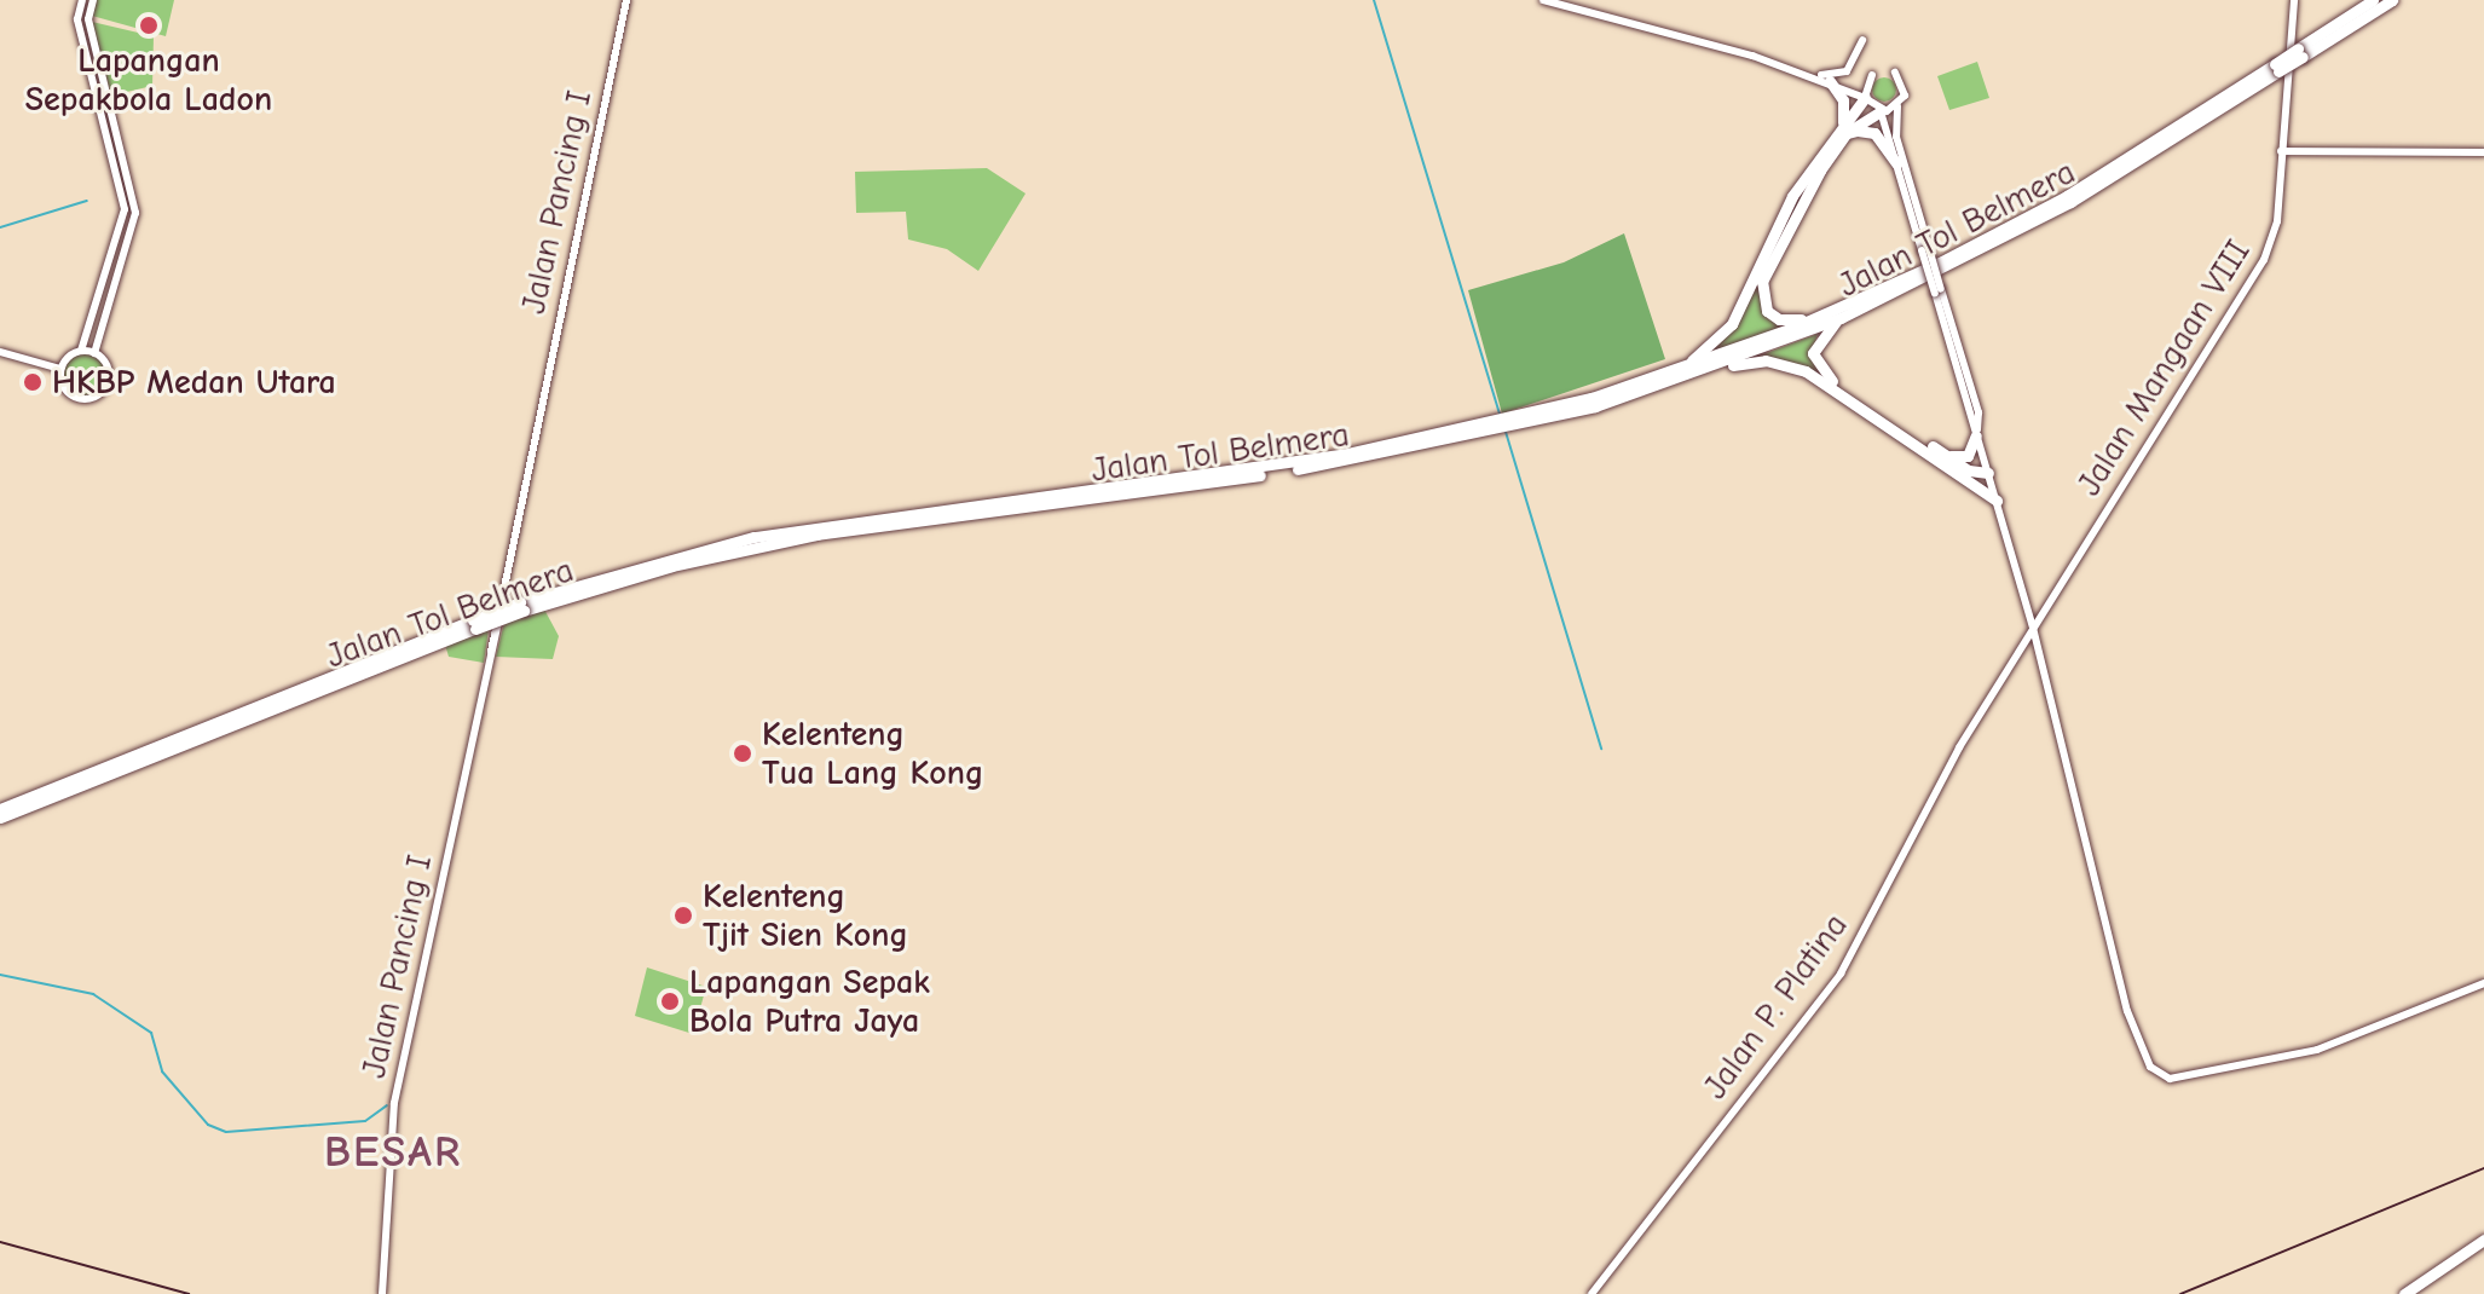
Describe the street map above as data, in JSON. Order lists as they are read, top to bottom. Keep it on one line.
{"streets":{"highway":["Jalan Tol Belmera"],"street":["Jalan Pancing I","Jalan Mangaan VIII","Jalan P. Platina"]},"crossings":[["Jalan Mangaan VIII","Jalan P. Platina"]],"districts":["BESAR"],"places":["Lapangan Sepakbola Ladon","HKBP Medan Utara","Kelenteng Tua Lang Kong","Kelenteng Tjit Sien Kong","Lapangan Sepak Bola Putra Jaya"]}
